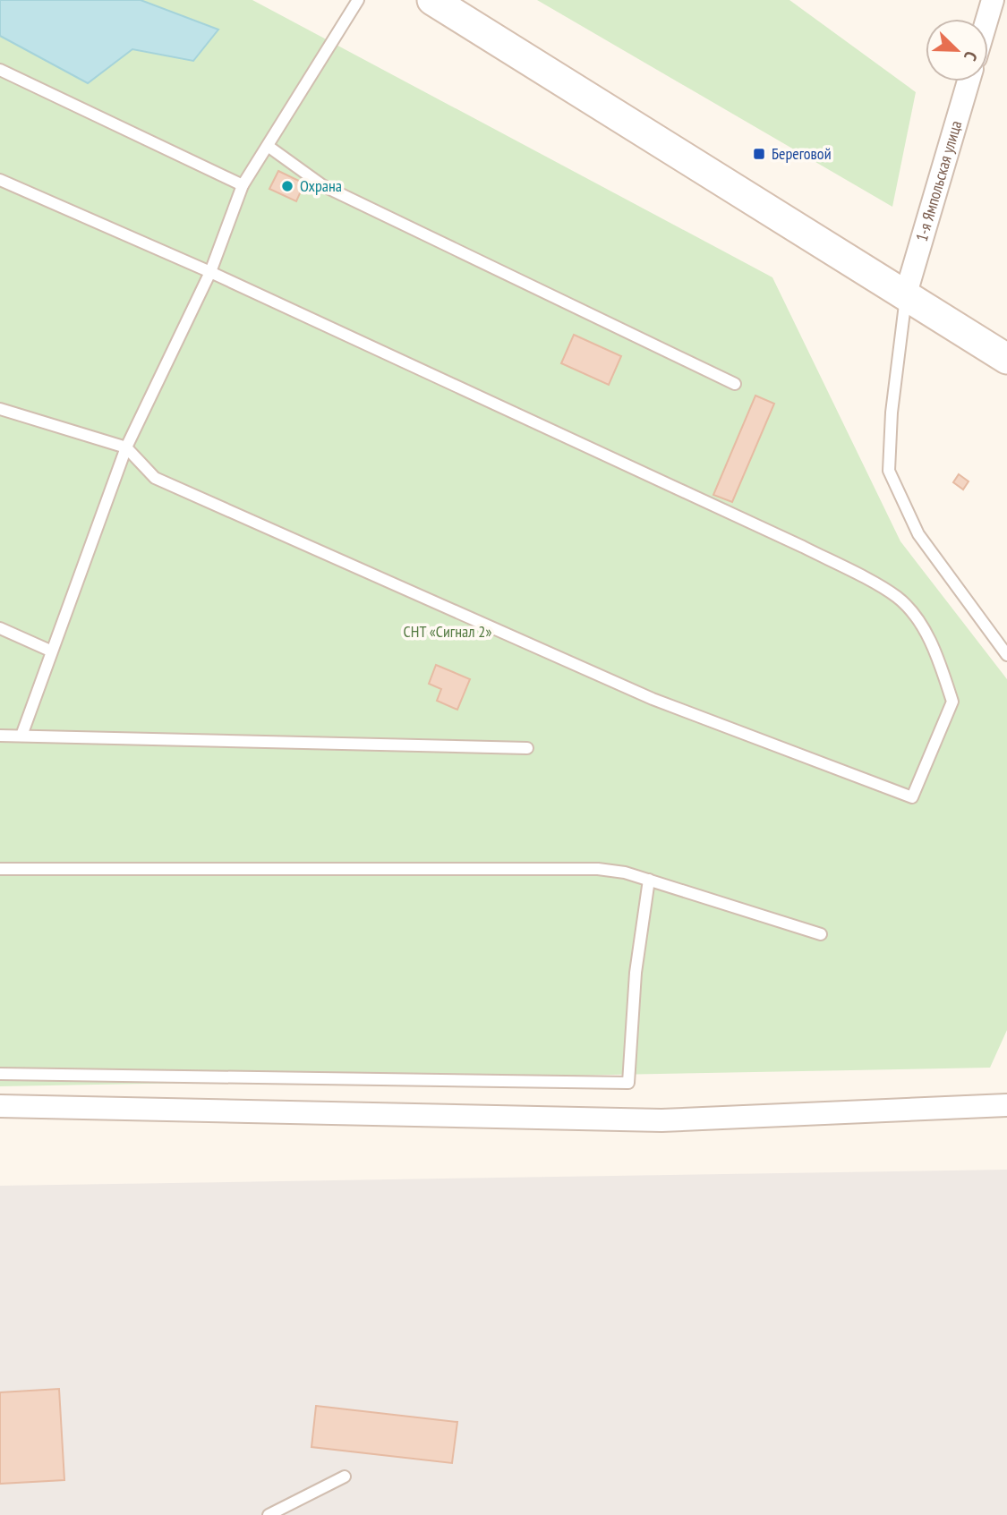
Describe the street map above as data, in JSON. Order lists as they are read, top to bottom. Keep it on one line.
{"streets":{"street":["1-я Ямпольская улица"]},"parks":["СНТ «Сигнал 2»"],"places":{"transit":["Береговой"],"other":["Охрана"]},"north":"bottom right"}
